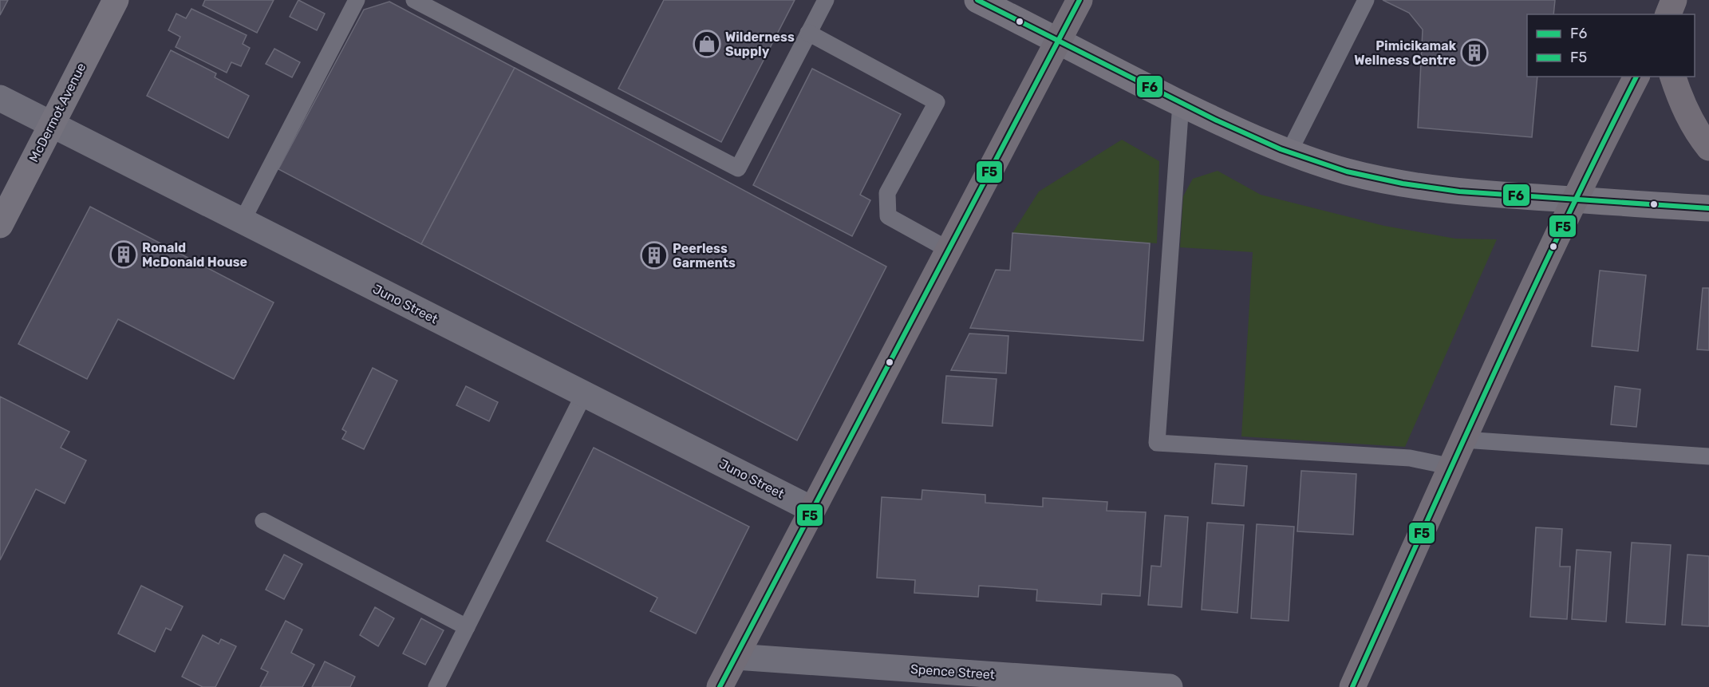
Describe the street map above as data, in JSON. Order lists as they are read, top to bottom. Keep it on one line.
{"streets":{"main road":["McDermot Avenue"],"street":["Juno Street","Spence Street"]},"crossings":[["McDermot Avenue","Juno Street"]],"places":{"shop":["Wilderness Supply"],"building":["Pimicikamak Wellness Centre","Ronald McDonald House","Peerless Garments"]},"lines":["transit line F6","transit line F5"],"legend":["F6","F5"]}
